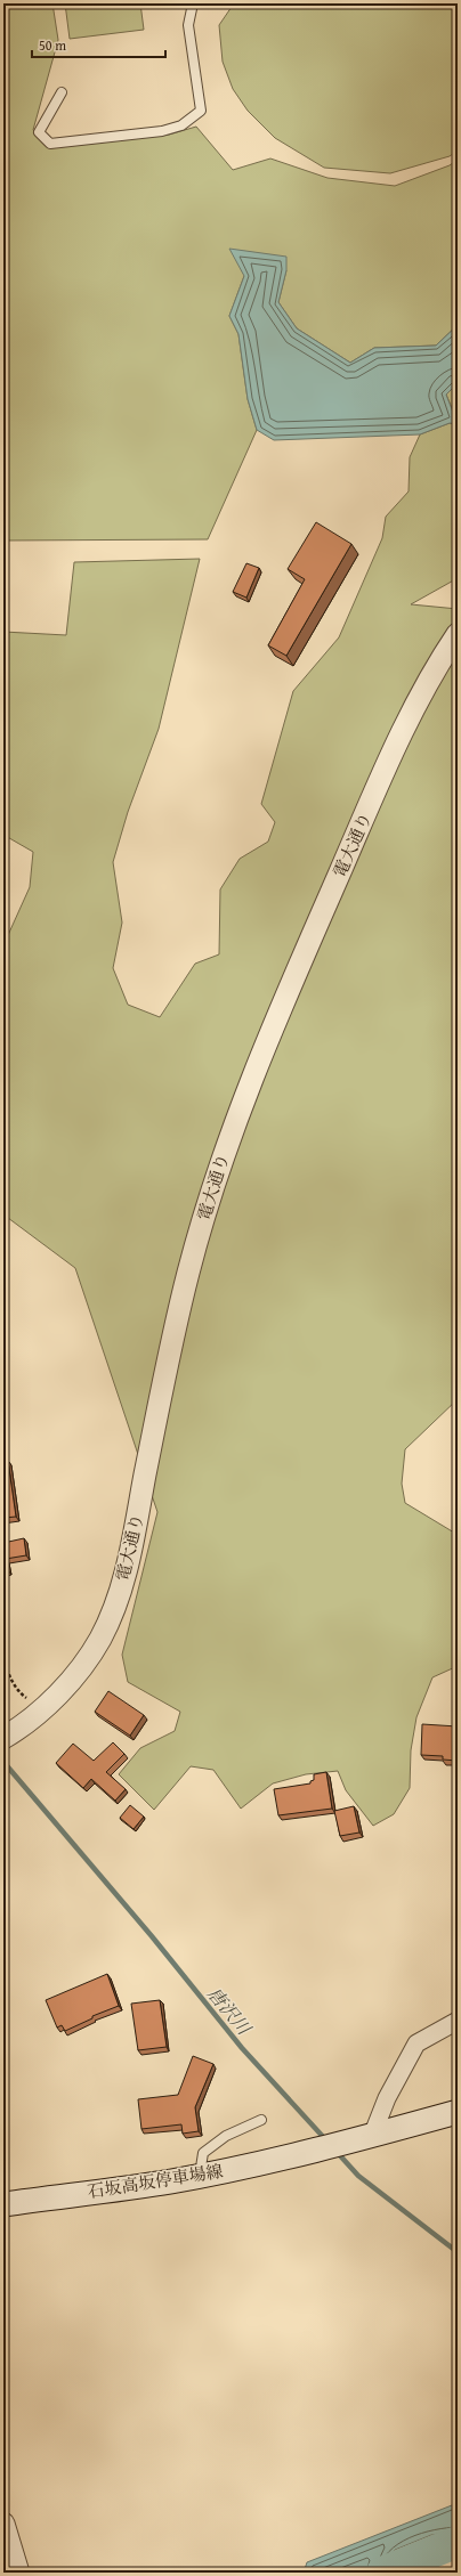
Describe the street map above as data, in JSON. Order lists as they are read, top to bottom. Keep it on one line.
{"streets":{"main road":["石坂高坂停車場線"],"street":["電大通り"]},"water":["唐沢川"],"scale_bar":"50 m"}
